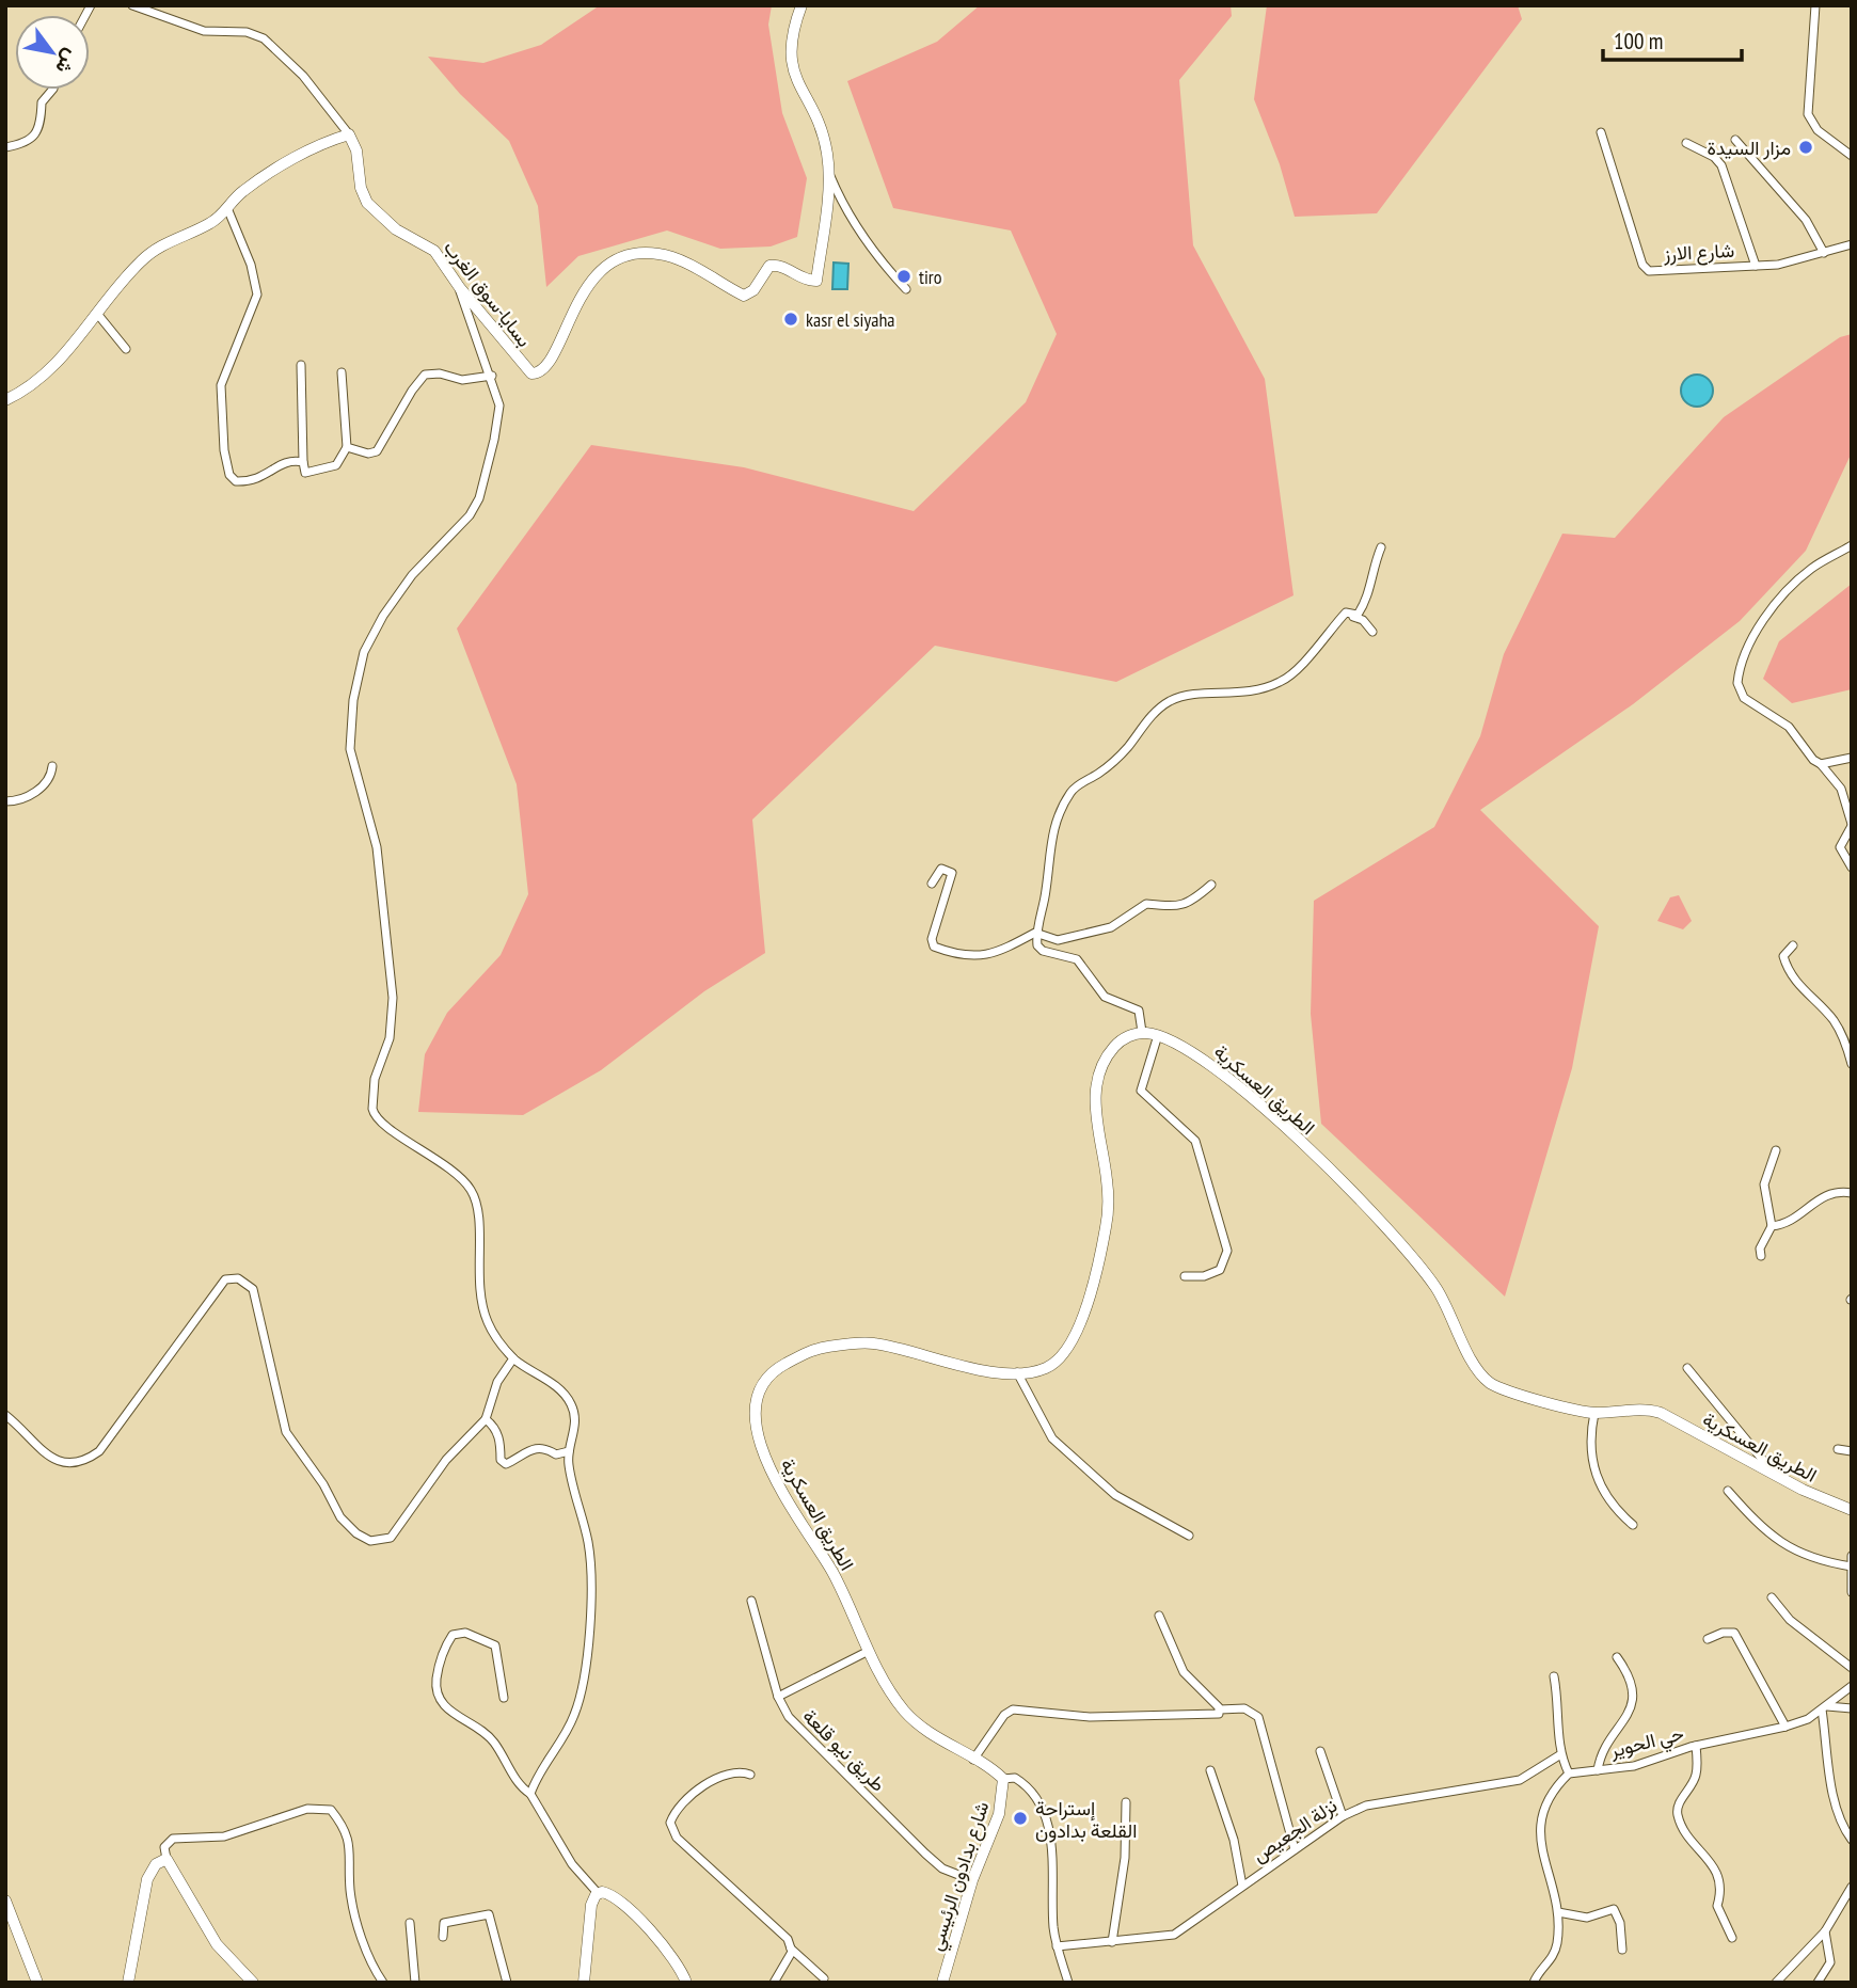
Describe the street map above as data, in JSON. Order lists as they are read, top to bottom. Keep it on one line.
{"streets":{"main road":["بسايا-سوق الغرب","الطريق العسكرية","شارع بدادون الرئيسي"],"street":["شارع الارز","حي الحوير","طريق نيو قلعة","نزلة الجعيص"]},"crossings":[["الطريق العسكرية","شارع بدادون الرئيسي"],["طريق نيو قلعة","شارع بدادون الرئيسي"]],"places":["مزار السيدة","tiro","kasr el siyaha","إستراحة القلعة بدادون"],"scale_bar":"100 m","north":"bottom right"}
